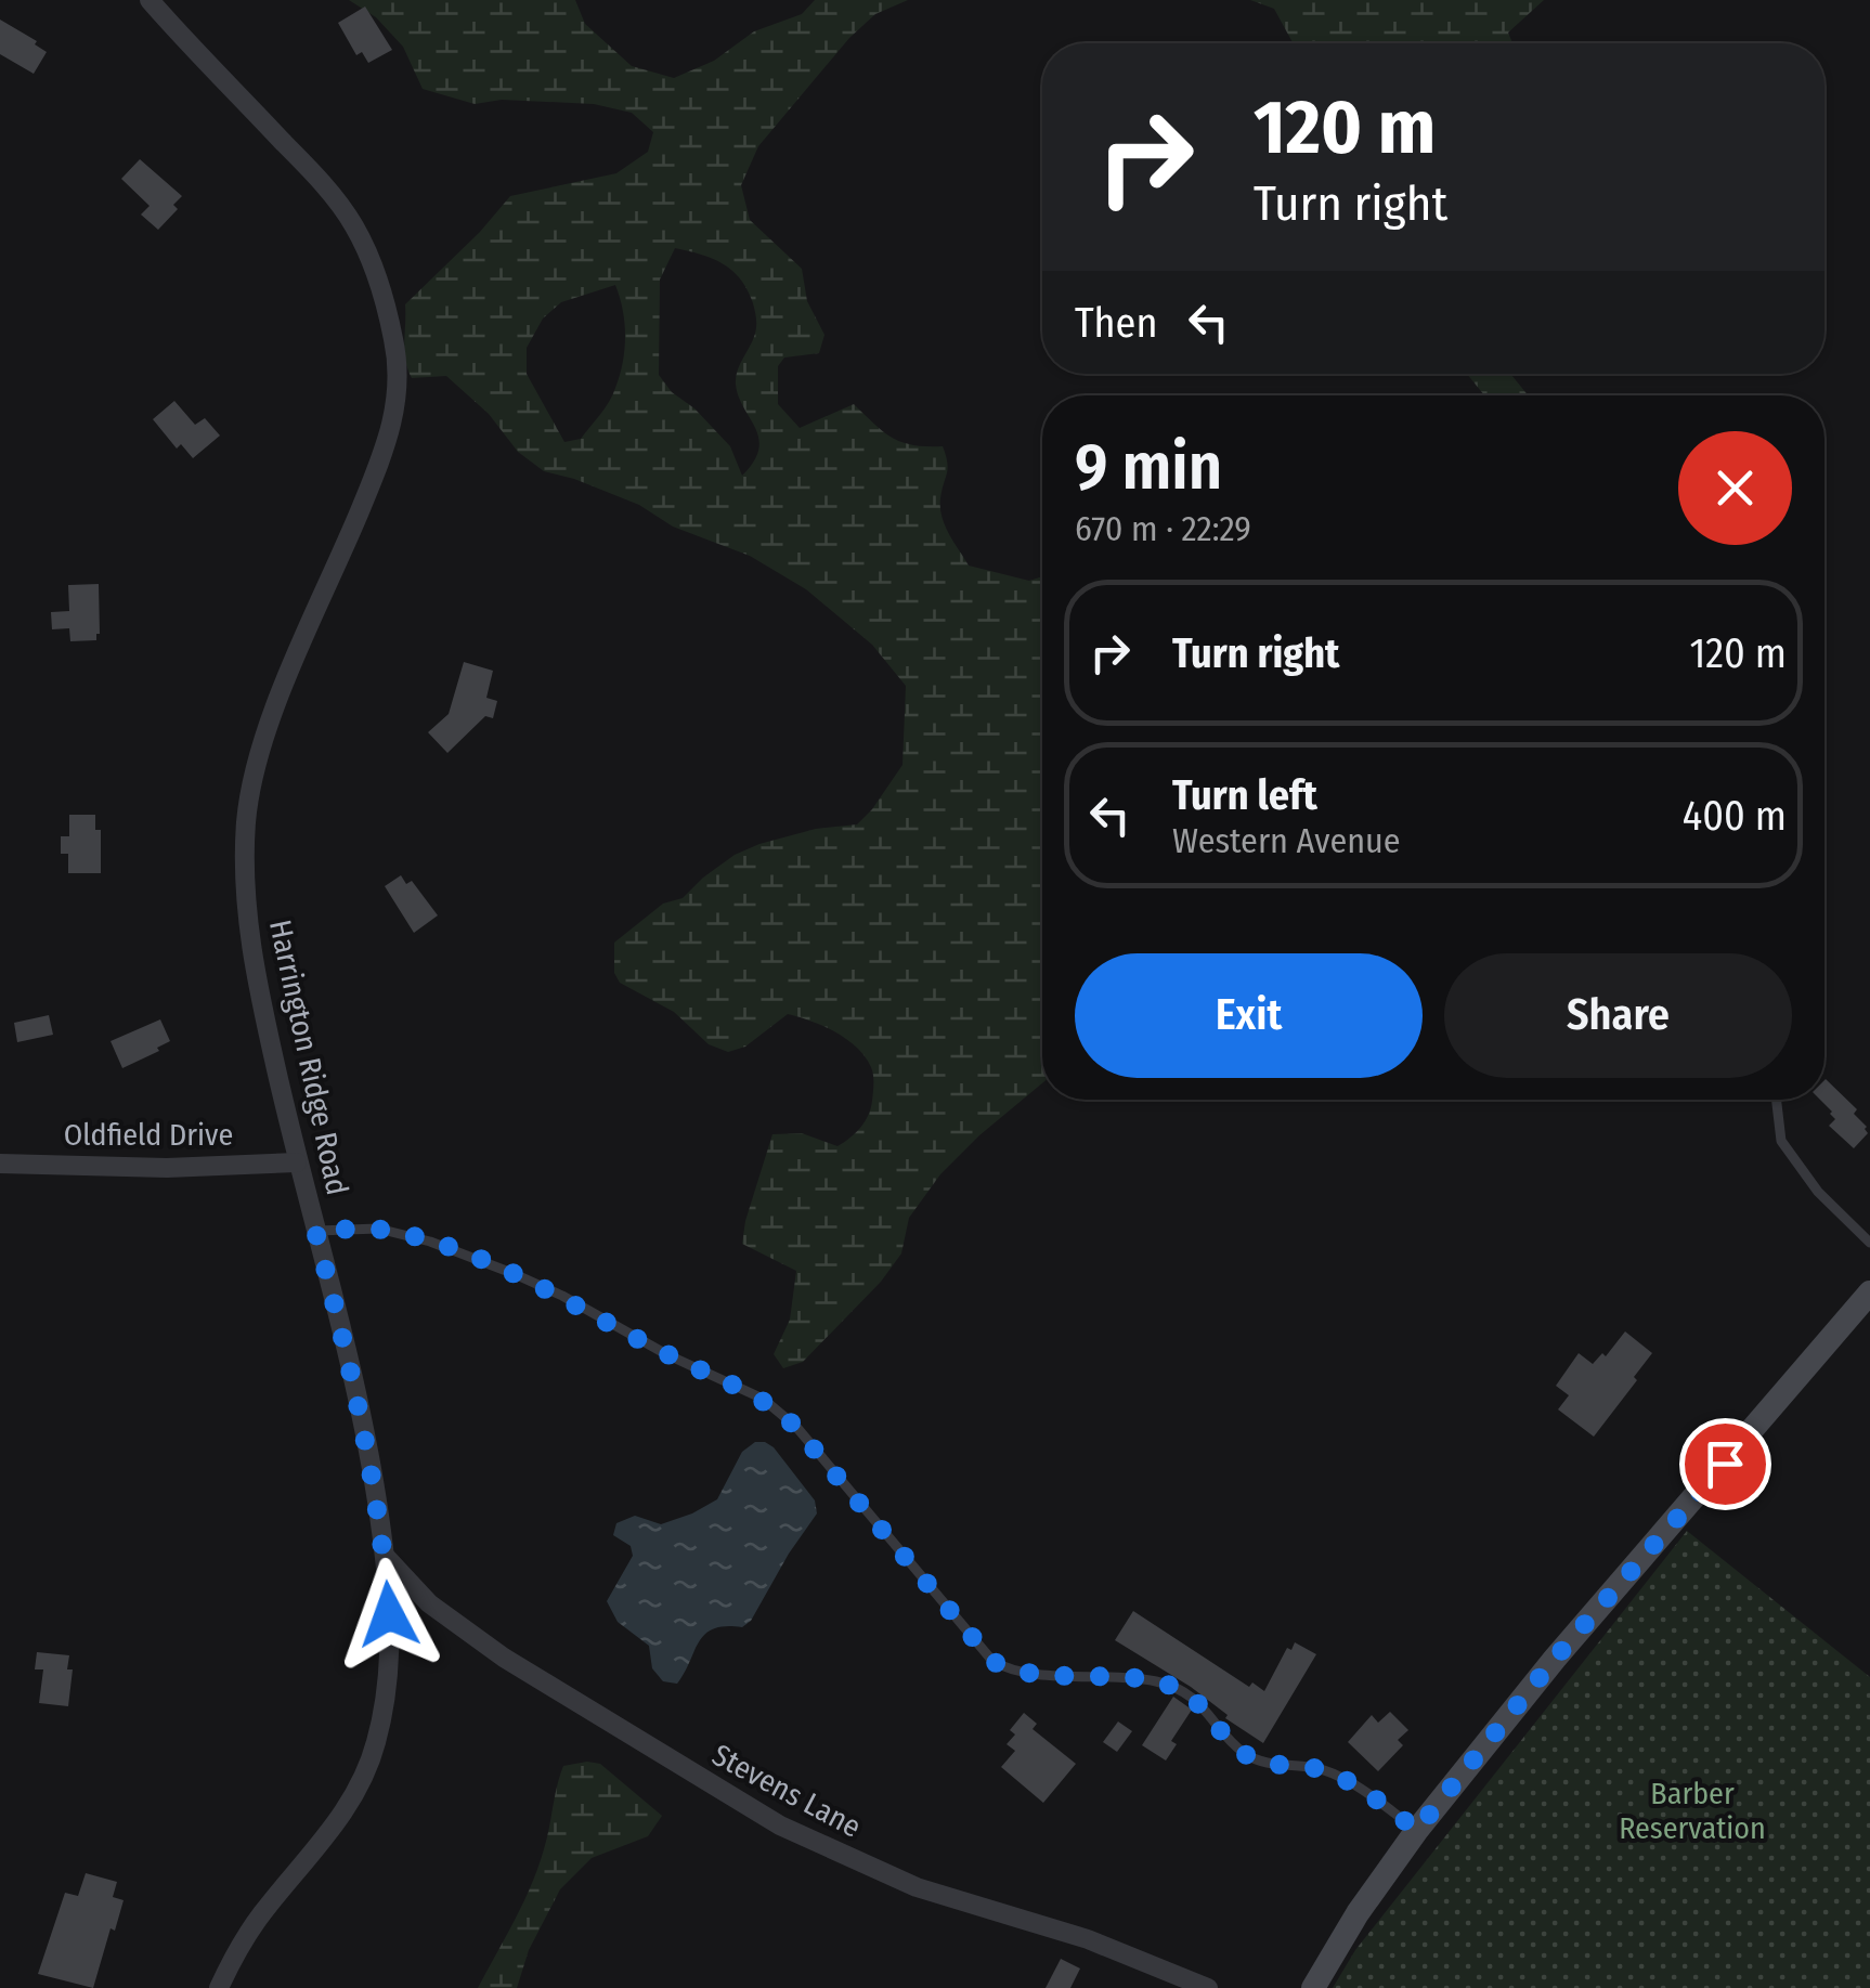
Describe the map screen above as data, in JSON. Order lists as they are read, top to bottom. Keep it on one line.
{"streets":{"street":["Harrington Ridge Road","Oldfield Drive","Stevens Lane"]},"crossings":[["Harrington Ridge Road","Oldfield Drive"],["Harrington Ridge Road","Stevens Lane"]],"parks":["Barber Reservation"],"page":{"turn":["120 m","Turn right"],"then":"Then","heading":["9 min","670 m · 22:29"],"list":[{"name":"Turn right","value":"120 m"},{"name":"Turn left","note":"Western Avenue","value":"400 m"}],"buttons":["Exit","Share"]}}
